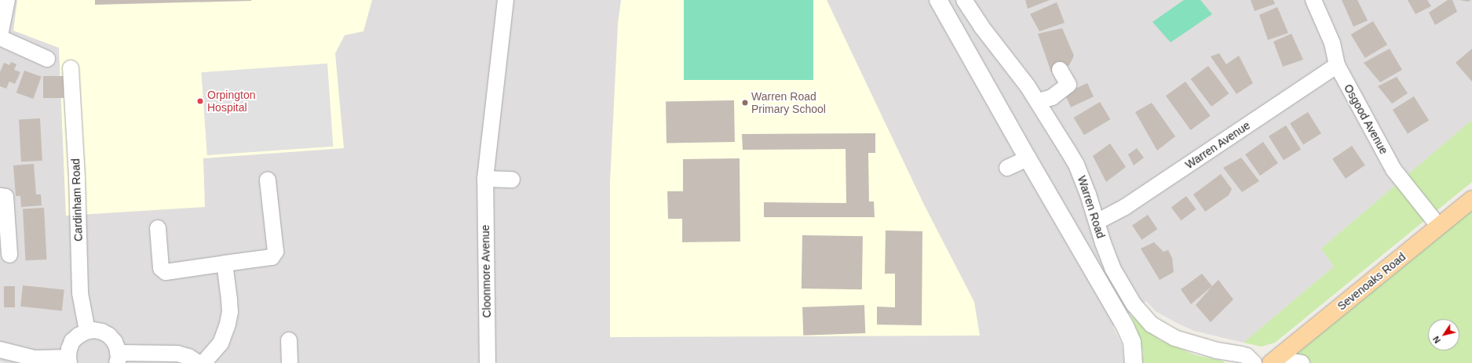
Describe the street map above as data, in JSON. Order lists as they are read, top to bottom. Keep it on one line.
{"streets":{"main road":["Sevenoaks Road"],"street":["Osgood Avenue","Warren Avenue","Cardinham Road","Warren Road","Cloonmore Avenue"]},"crossings":[["Osgood Avenue","Warren Avenue"],["Osgood Avenue","Sevenoaks Road"],["Warren Avenue","Warren Road"]],"places":["Orpington Hospital","Warren Road Primary School"],"north":"bottom left"}
